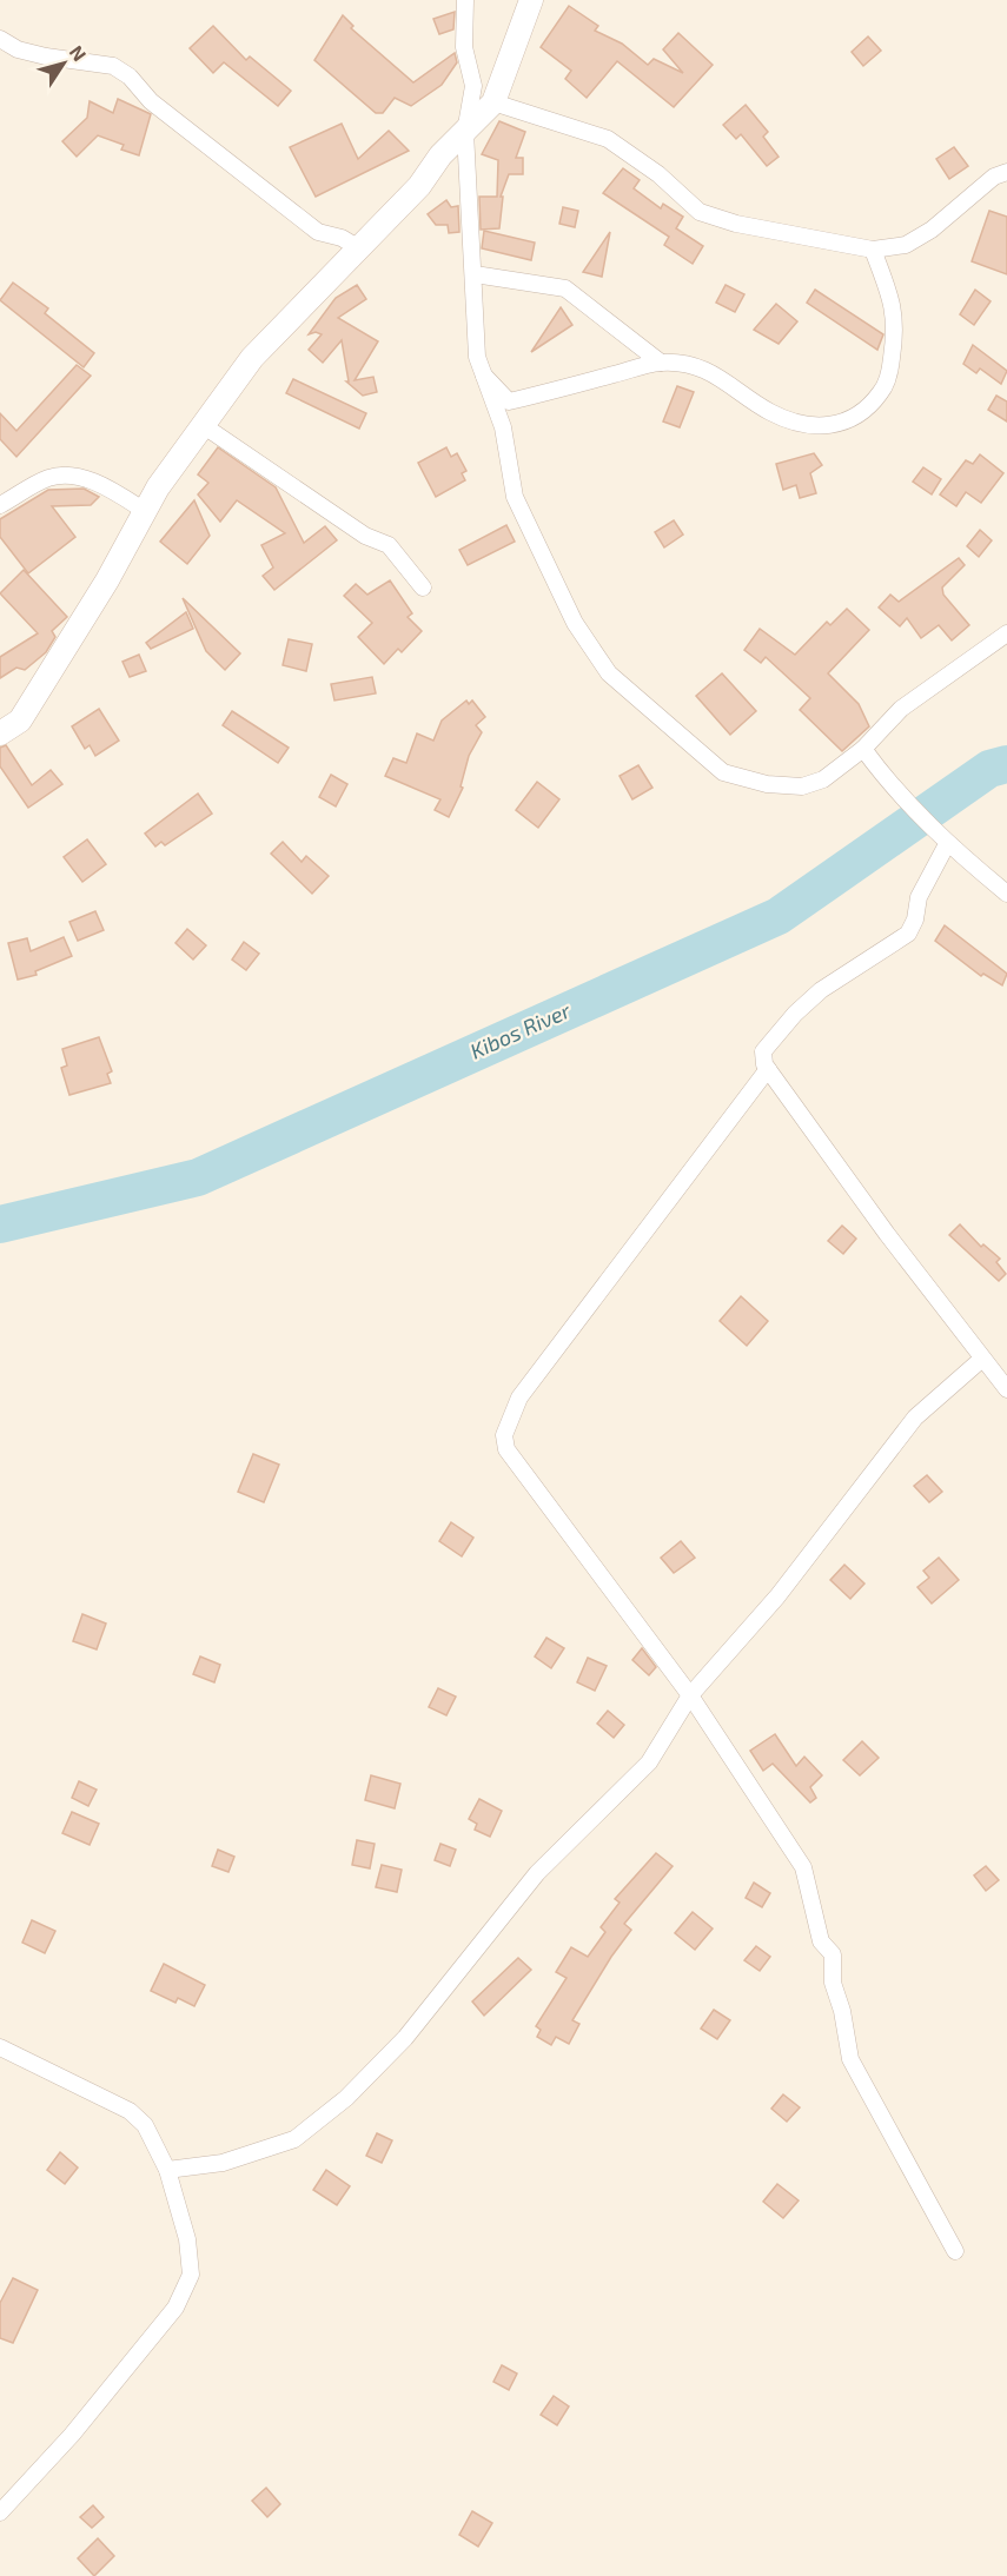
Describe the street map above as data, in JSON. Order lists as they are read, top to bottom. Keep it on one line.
{"water":["Kibos River"],"north":"top right"}
